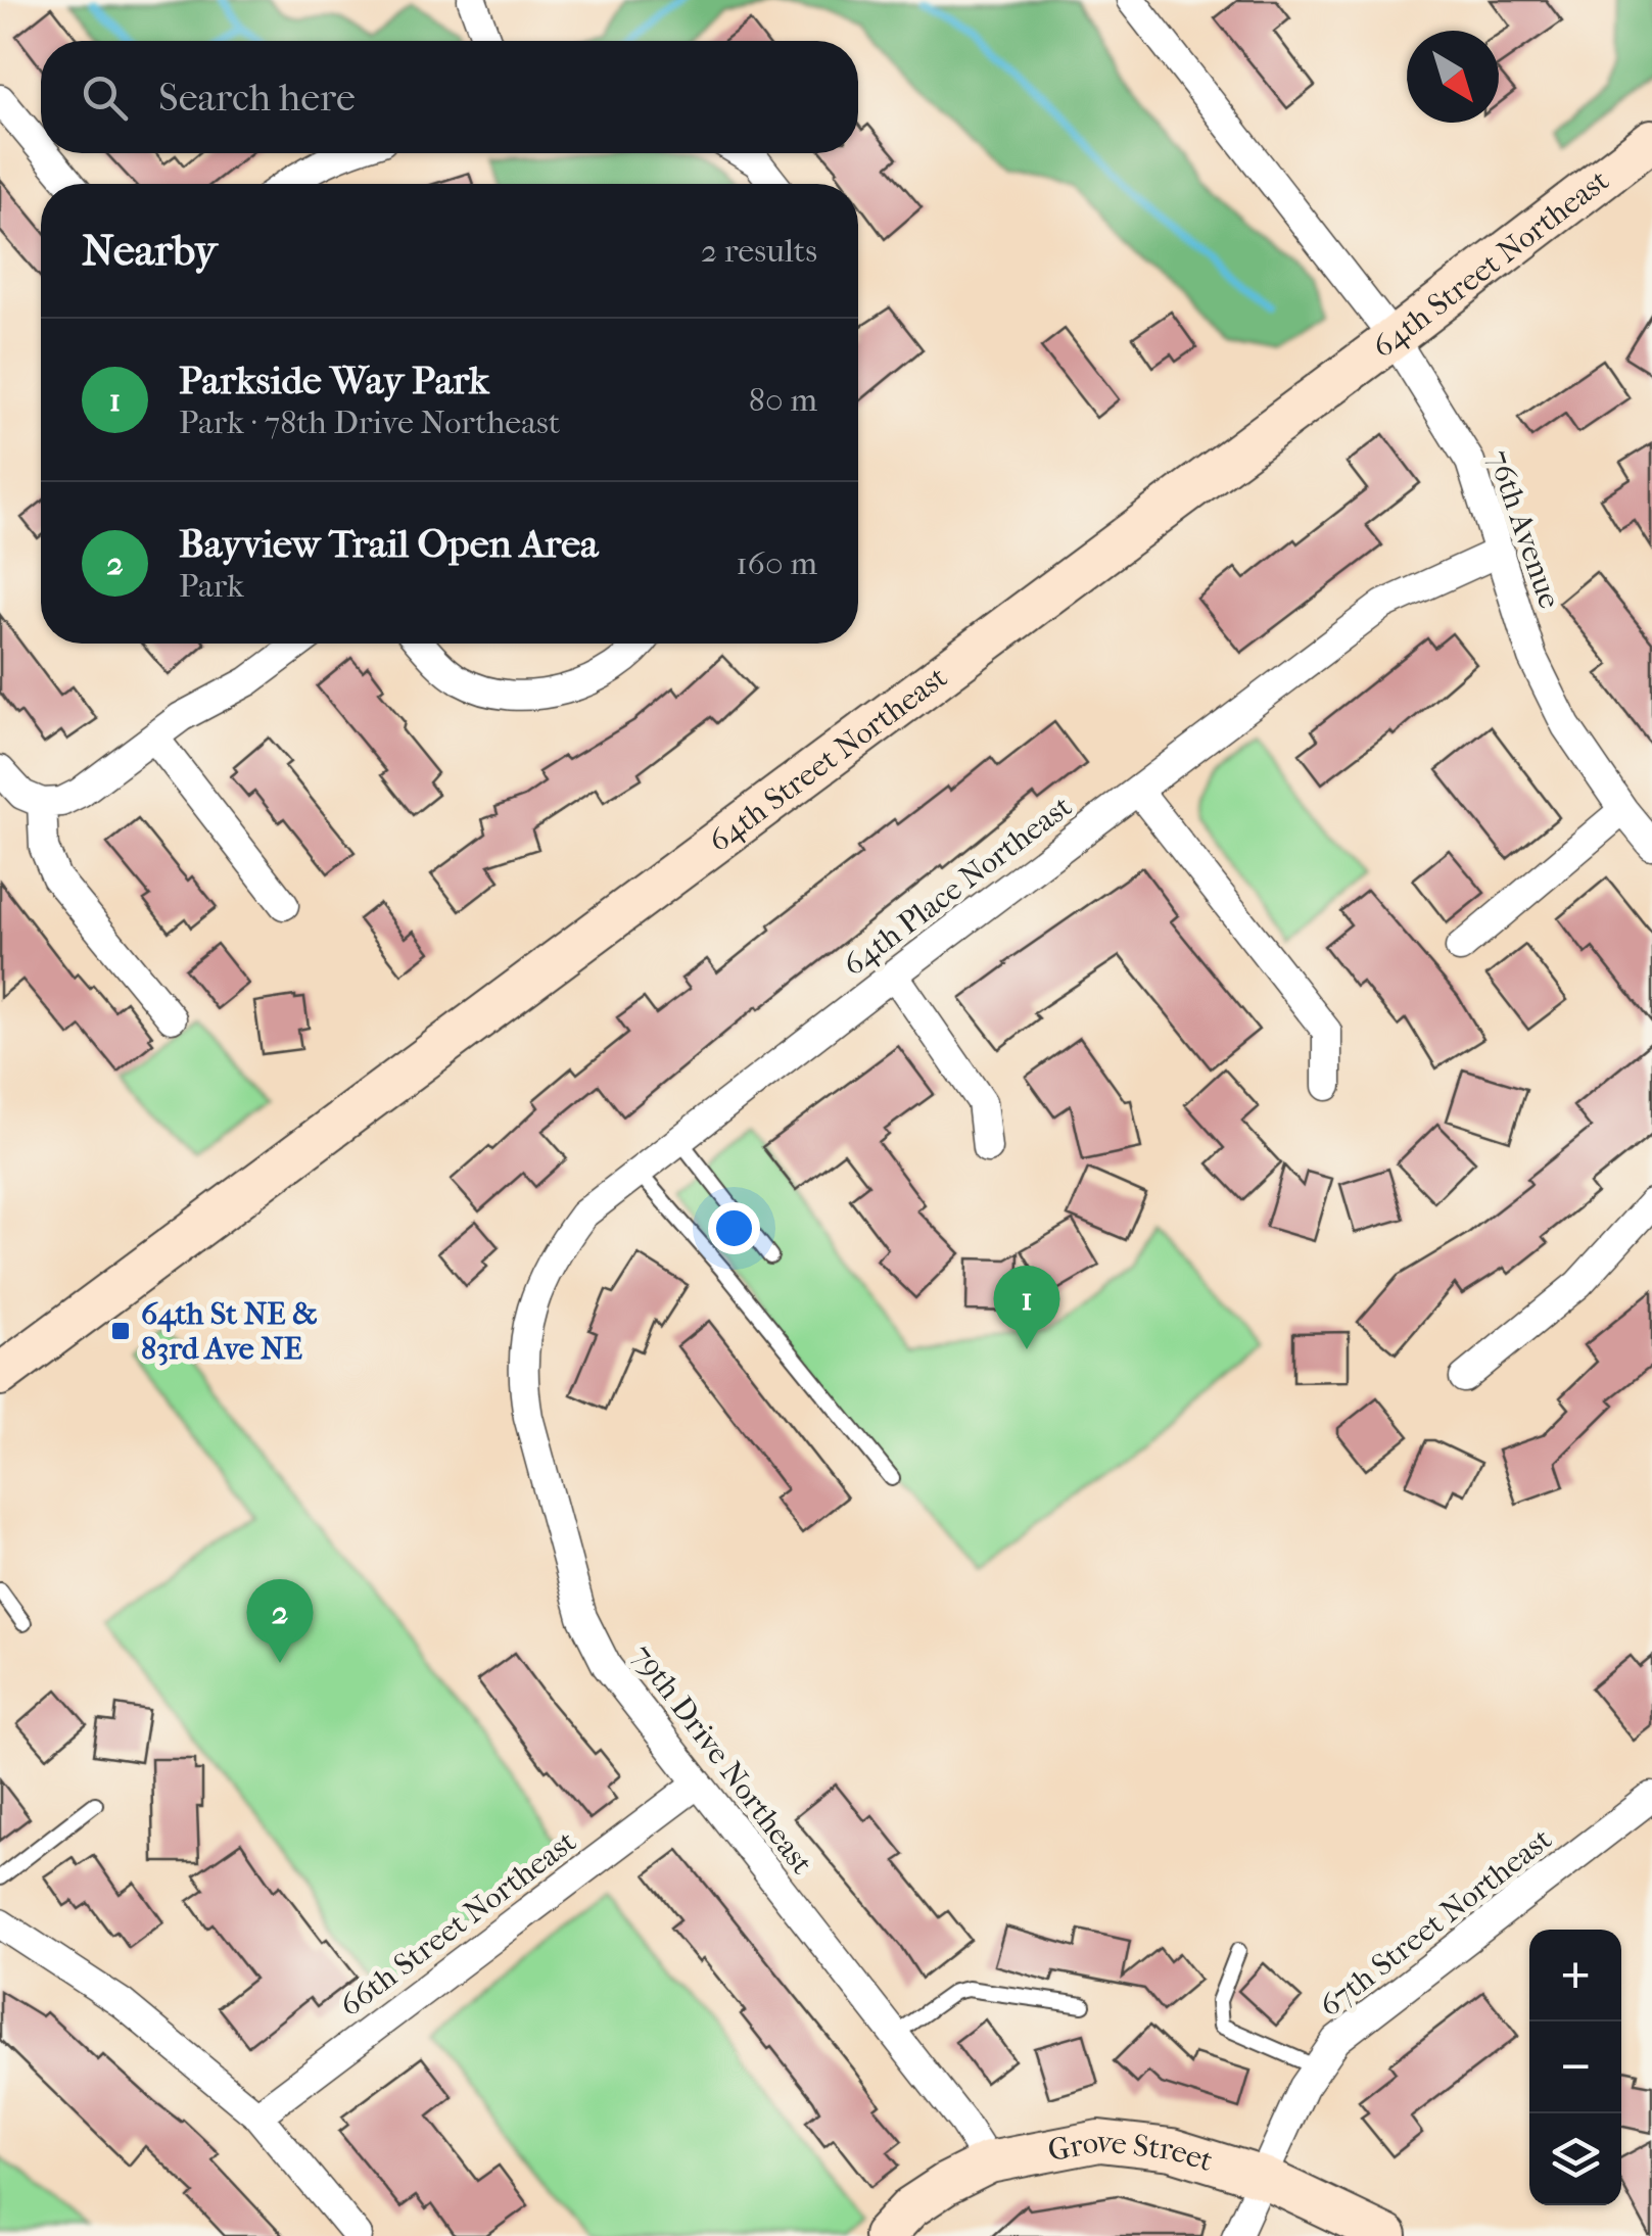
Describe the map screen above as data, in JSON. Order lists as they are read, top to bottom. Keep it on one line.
{"streets":{"main road":["64th Street Northeast","Grove Street"],"street":["76th Avenue","64th Place Northeast","79th Drive Northeast","67th Street Northeast","66th Street Northeast"]},"crossings":[["64th Street Northeast","76th Avenue"],["76th Avenue","64th Place Northeast"],["64th Place Northeast","79th Drive Northeast"],["79th Drive Northeast","66th Street Northeast"],["79th Drive Northeast","Grove Street"],["67th Street Northeast","Grove Street"]],"places":{"transit":["64th St NE & 83rd Ave NE"]},"north":"bottom right","page":{"search":"Search here","heading":["Nearby","2 results"],"list":[{"mark":"1","name":"Parkside Way Park","note":"Park · 78th Drive Northeast","value":"80 m"},{"mark":"2","name":"Bayview Trail Open Area","note":"Park","value":"160 m"}],"pins":["1","2"],"map_buttons":["+","−"]}}
